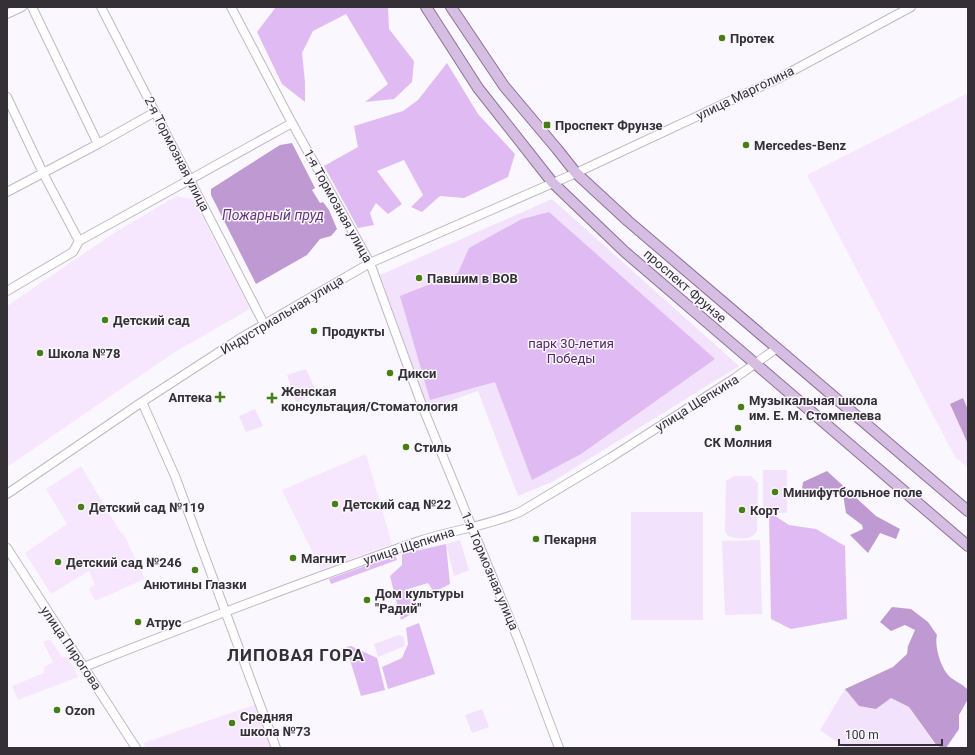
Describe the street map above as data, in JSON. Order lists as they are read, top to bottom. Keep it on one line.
{"streets":{"main road":["проспект Фрунзе"],"street":["улица Марголина","2-я Тормозная улица","1-я Тормозная улица","Индустриальная улица","улица Щепкина","улица Пирогова"]},"crossings":[["улица Марголина","проспект Фрунзе"],["улица Марголина","Индустриальная улица"],["2-я Тормозная улица","Индустриальная улица"],["1-я Тормозная улица","Индустриальная улица"],["1-я Тормозная улица","улица Щепкина"],["проспект Фрунзе","Индустриальная улица"],["проспект Фрунзе","улица Щепкина"],["улица Щепкина","улица Пирогова"]],"districts":["ЛИПОВАЯ ГОРА"],"water":["Пожарный пруд"],"parks":["парк 30-летия Победы"],"places":{"other":["Протек","Mercedes-Benz","Павшим в ВОВ","Детский сад","Продукты","Школа №78","Дикси","Музыкальная школа им. Е. М. Стомпелева","СК Молния","Стиль","Минифутбольное поле","Детский сад №22","Детский сад №119","Корт","Пекарня","Магнит","Детский сад №246","Анютины Глазки","Дом культуры \"Радий\"","Атрус","Ozon","Средняя школа №73"],"transit":["Проспект Фрунзе"],"health":["Аптека","Женская консультация/Стоматология"]},"scale_bar":"100 m"}
